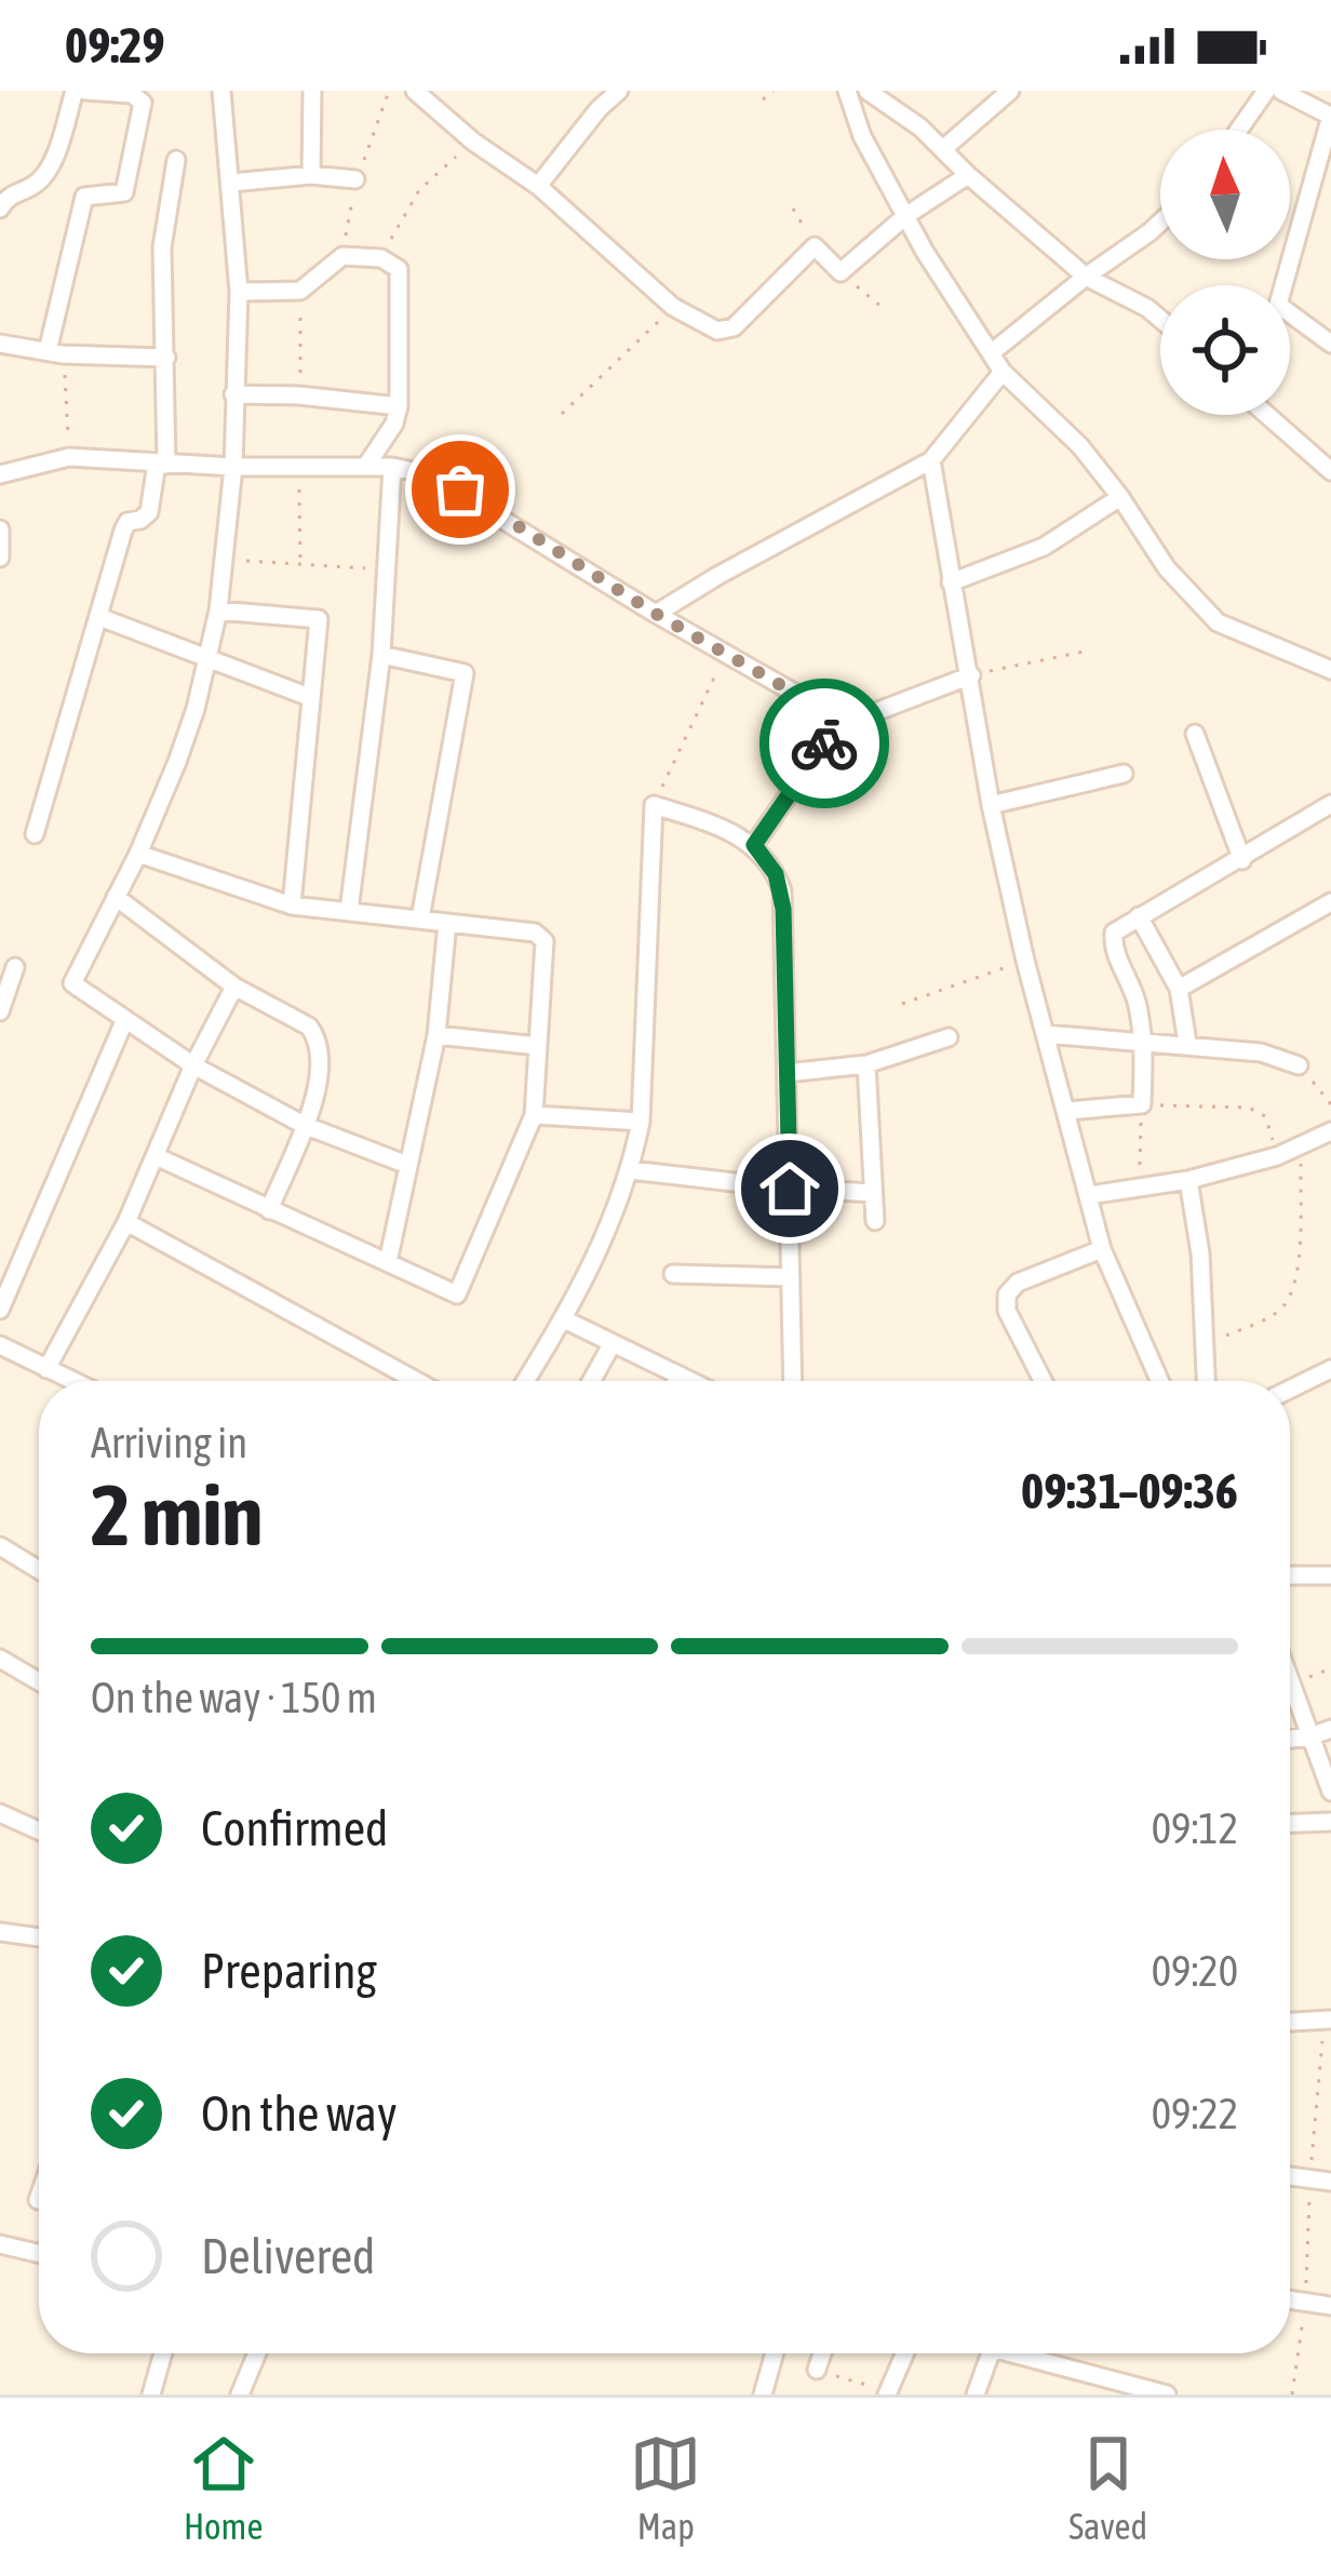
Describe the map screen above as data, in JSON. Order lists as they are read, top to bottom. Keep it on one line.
{"north":"top","page":{"status":"09:29","heading":["2 min","Arriving in","09:31–09:36"],"bar":"On the way · 150 m","list":[["Confirmed","09:12"],["Preparing","09:20"],["On the way","09:22"],"Delivered"],"tabs":["Home","Map","Saved"]}}
